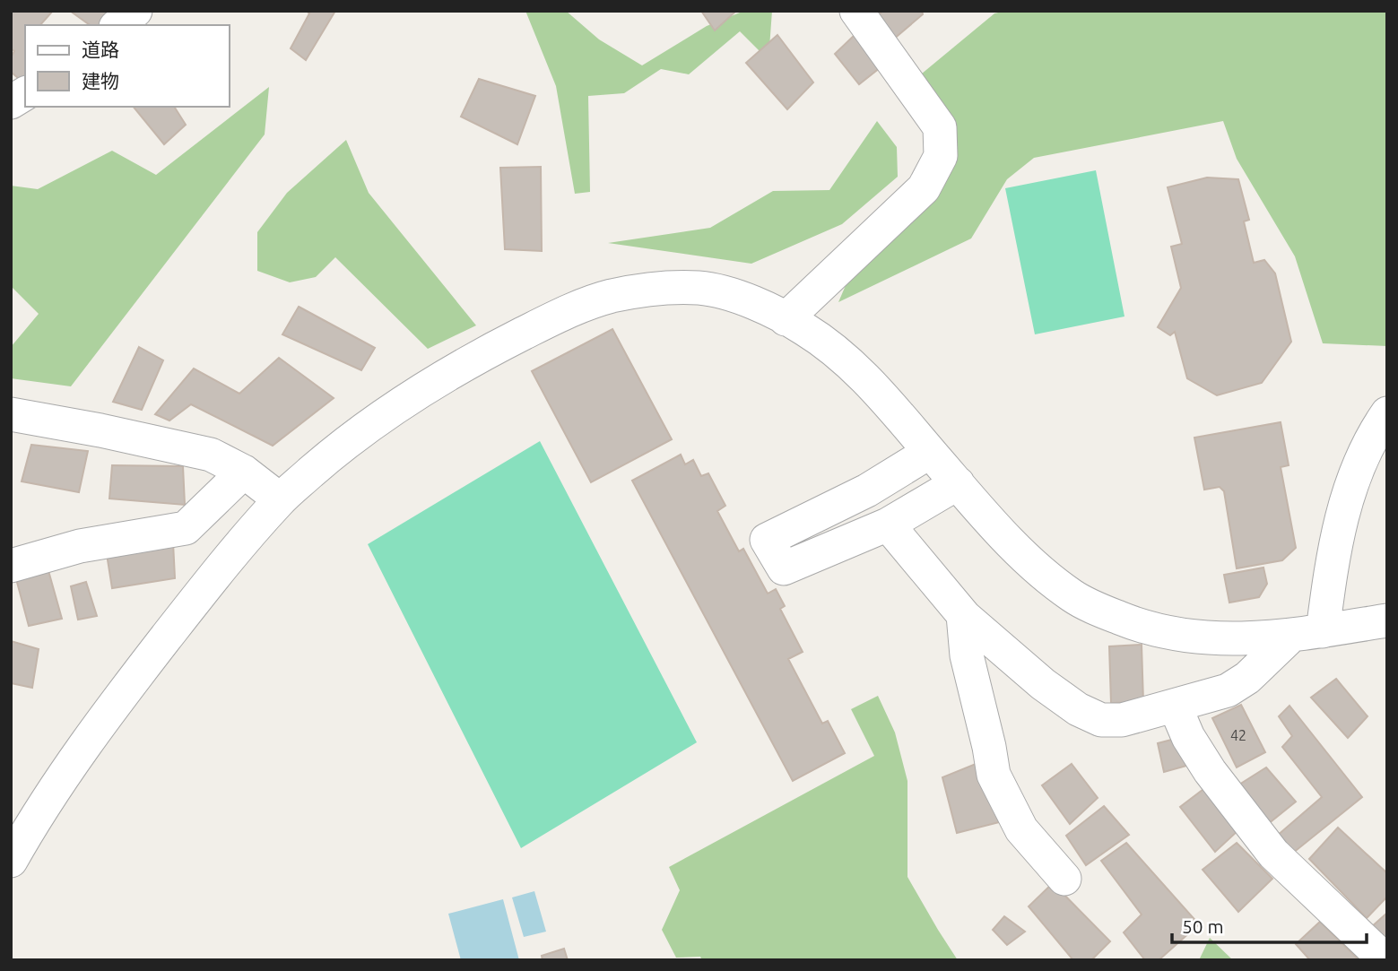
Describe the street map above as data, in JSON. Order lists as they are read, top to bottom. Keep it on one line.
{"house_numbers":["42"],"legend":["道路","建物"],"scale_bar":"50 m"}
